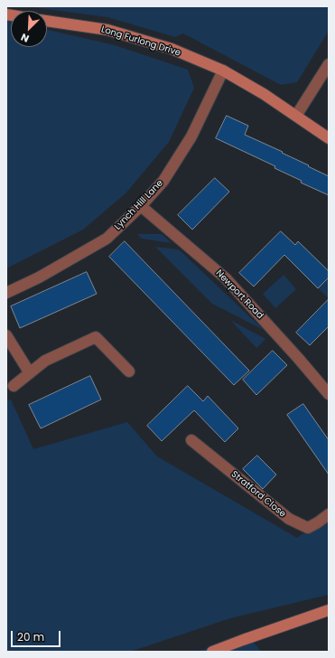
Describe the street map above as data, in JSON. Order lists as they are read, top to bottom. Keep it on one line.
{"streets":{"street":["Long Furlong Drive","Lynch Hill Lane","Newport Road","Stratford Close"]},"crossings":[["Long Furlong Drive","Lynch Hill Lane"],["Lynch Hill Lane","Newport Road"]],"scale_bar":"20 m","north":"bottom left"}
